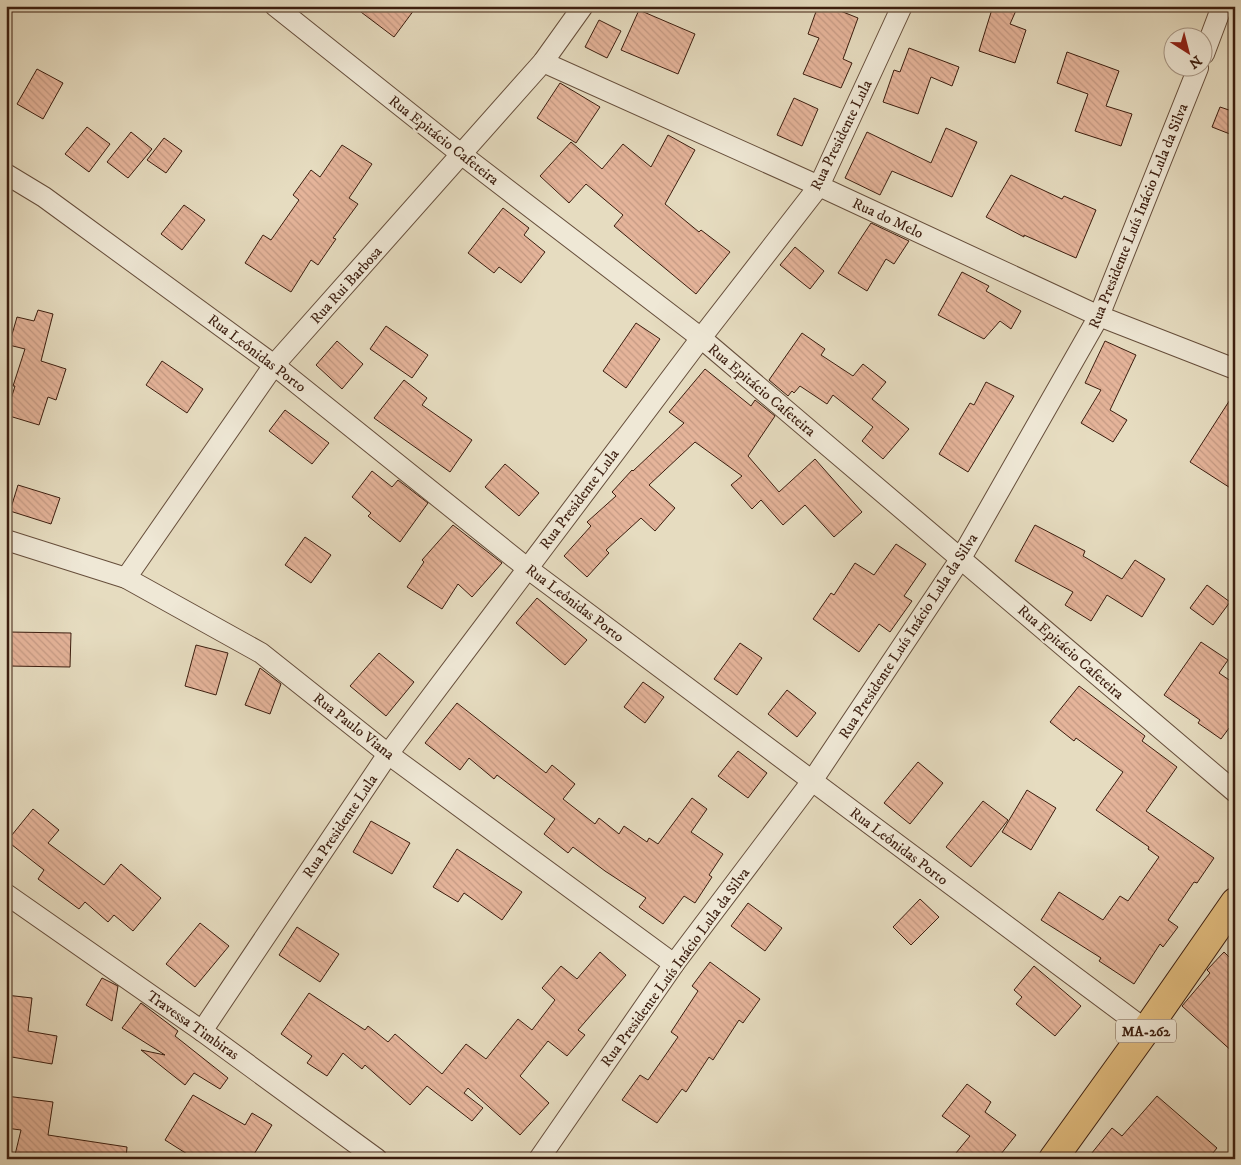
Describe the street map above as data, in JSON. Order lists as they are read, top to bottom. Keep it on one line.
{"streets":{"main road":["MA-262"],"street":["Rua Presidente Lula","Rua Epitácio Cafeteira","Rua Presidente Luís Inácio Lula da Silva","Rua do Melo","Rua Rui Barbosa","Rua Leônidas Porto","Rua Paulo Viana","Travessa Timbiras"]},"crossings":[["Rua Presidente Lula","Rua Epitácio Cafeteira"],["Rua Presidente Lula","Rua do Melo"],["Rua Presidente Lula","Rua Leônidas Porto"],["Rua Presidente Lula","Rua Paulo Viana"],["Rua Presidente Lula","Travessa Timbiras"],["Rua Epitácio Cafeteira","Rua Presidente Luís Inácio Lula da Silva"],["Rua Epitácio Cafeteira","Rua Rui Barbosa"],["Rua Presidente Luís Inácio Lula da Silva","Rua do Melo"],["Rua Presidente Luís Inácio Lula da Silva","Rua Leônidas Porto"],["Rua Presidente Luís Inácio Lula da Silva","Rua Paulo Viana"],["Rua do Melo","Rua Rui Barbosa"],["Rua Rui Barbosa","Rua Leônidas Porto"],["Rua Rui Barbosa","Rua Paulo Viana"],["Rua Leônidas Porto","MA-262"]],"north":"bottom right"}
